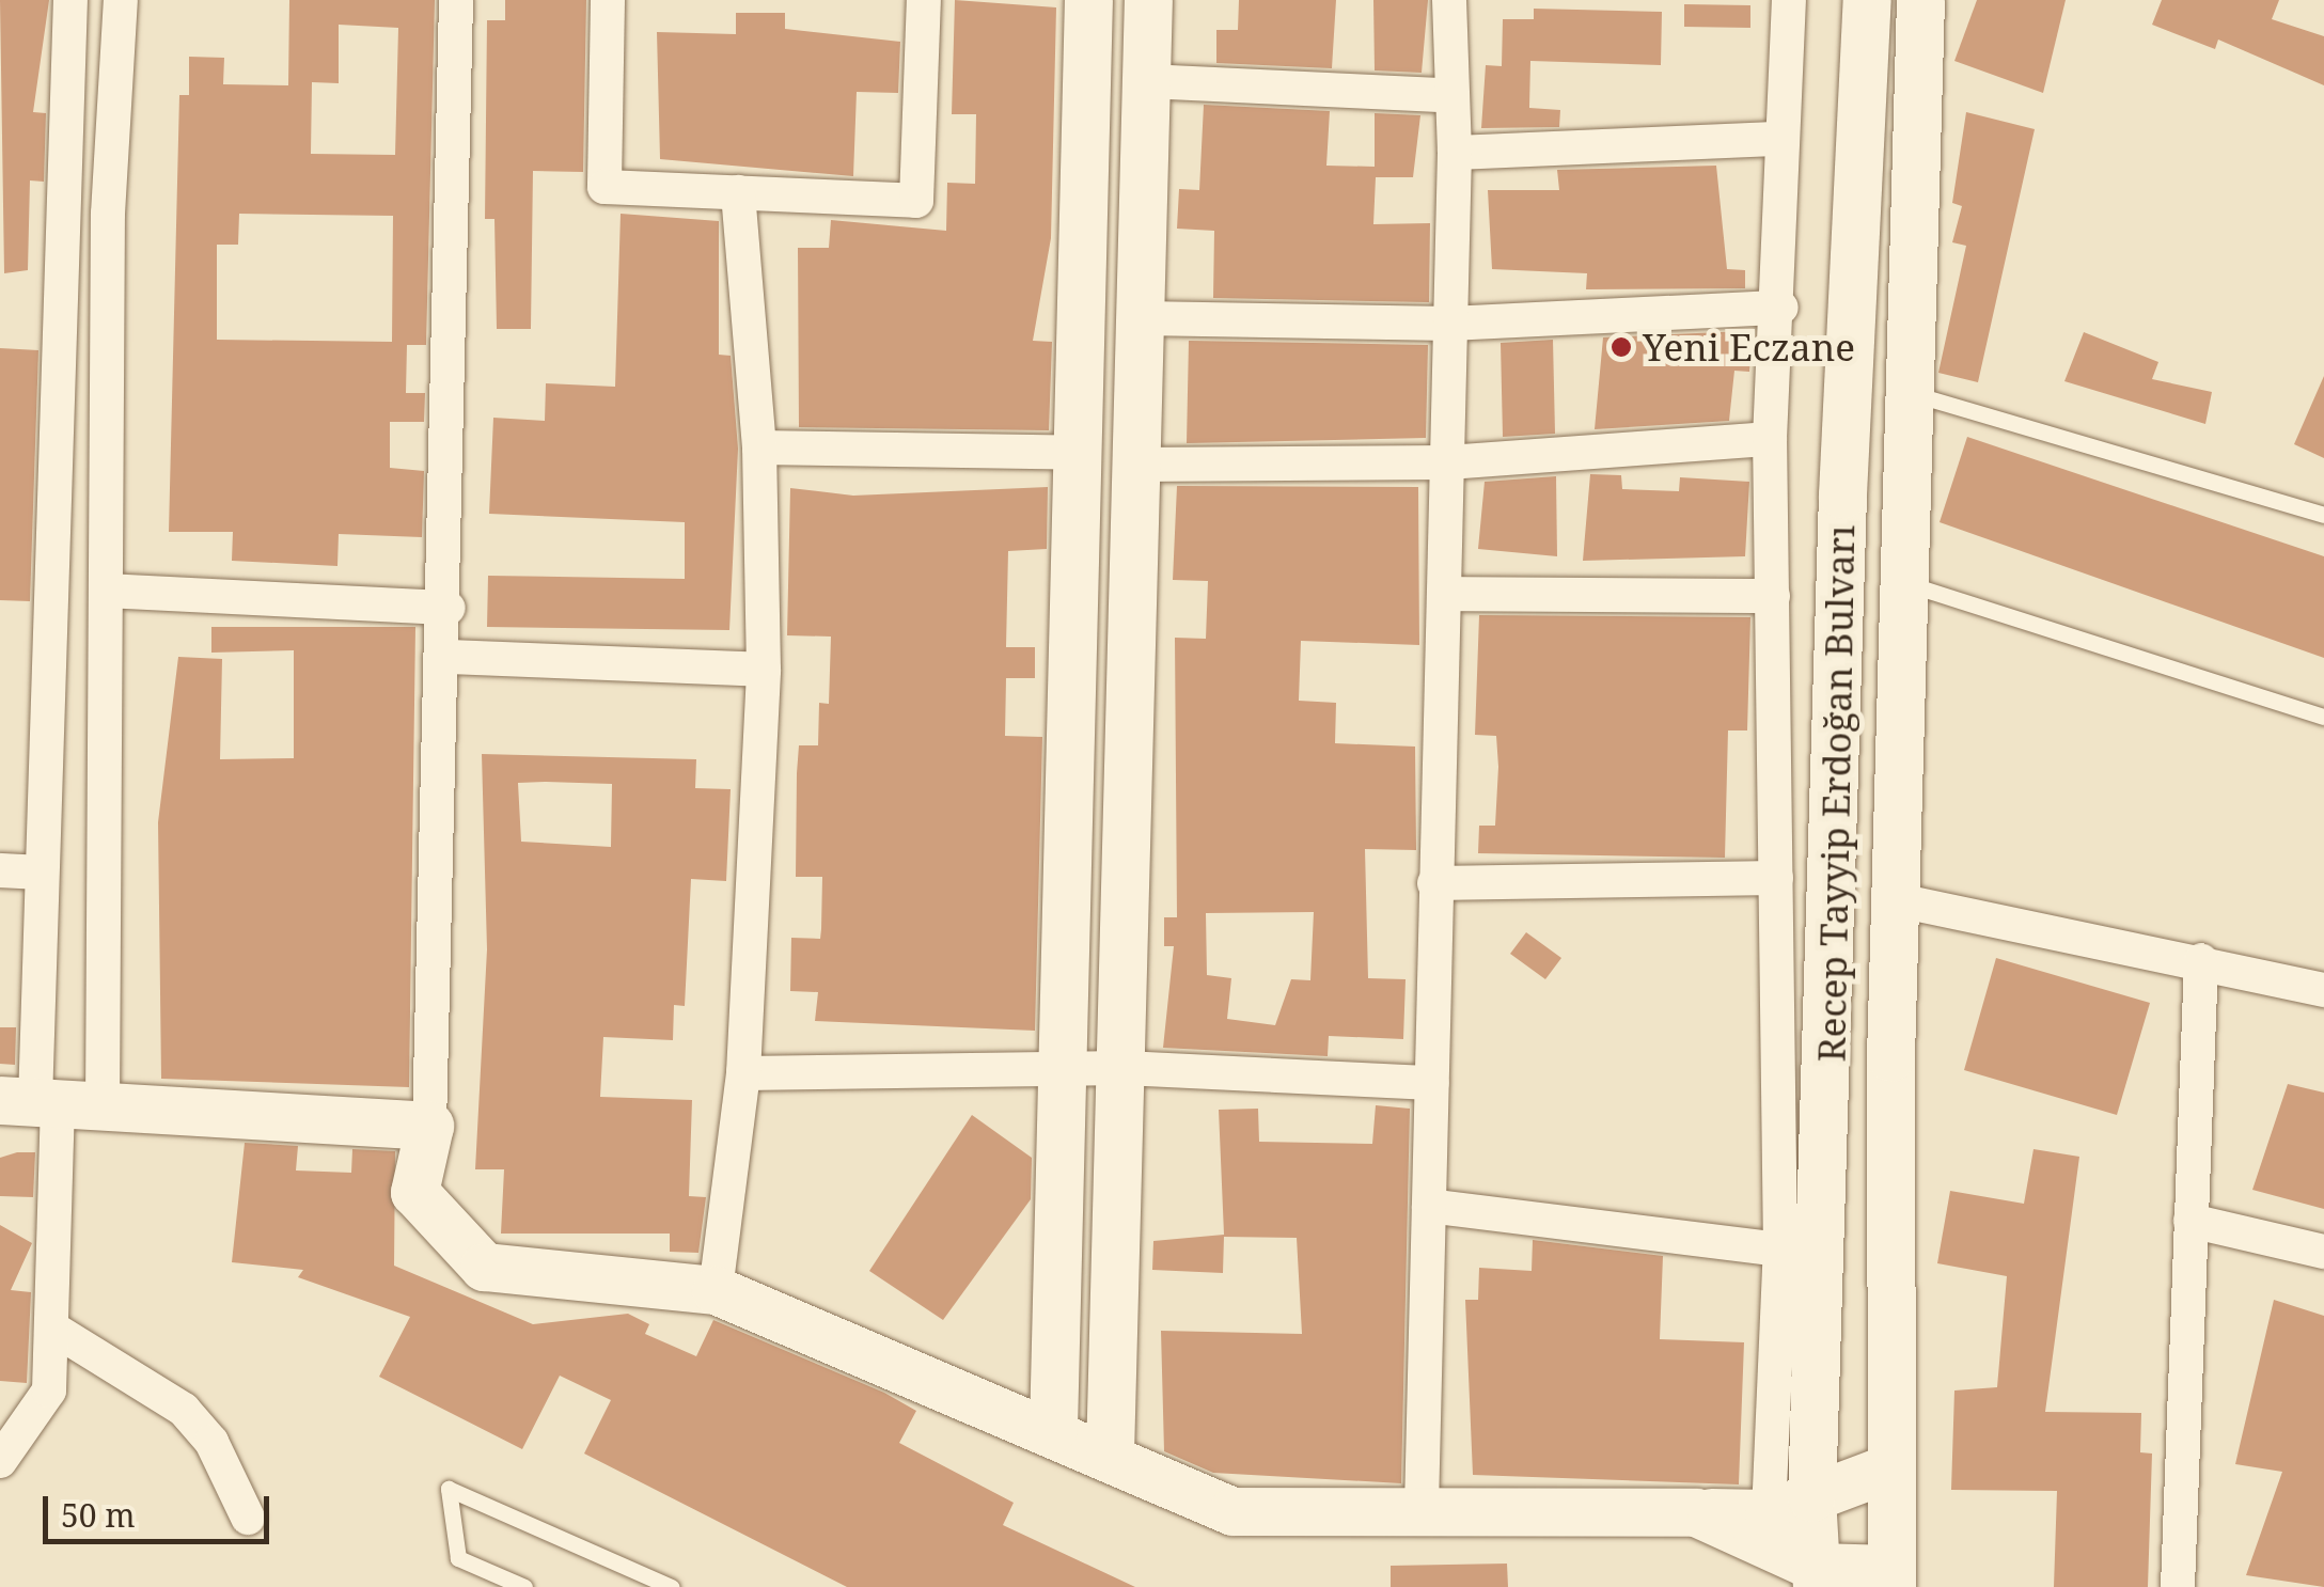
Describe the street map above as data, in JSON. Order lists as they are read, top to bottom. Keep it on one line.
{"streets":{"street":["Recep Tayyip Erdoğan Bulvarı"]},"places":["Yeni Eczane"],"scale_bar":"50 m"}
